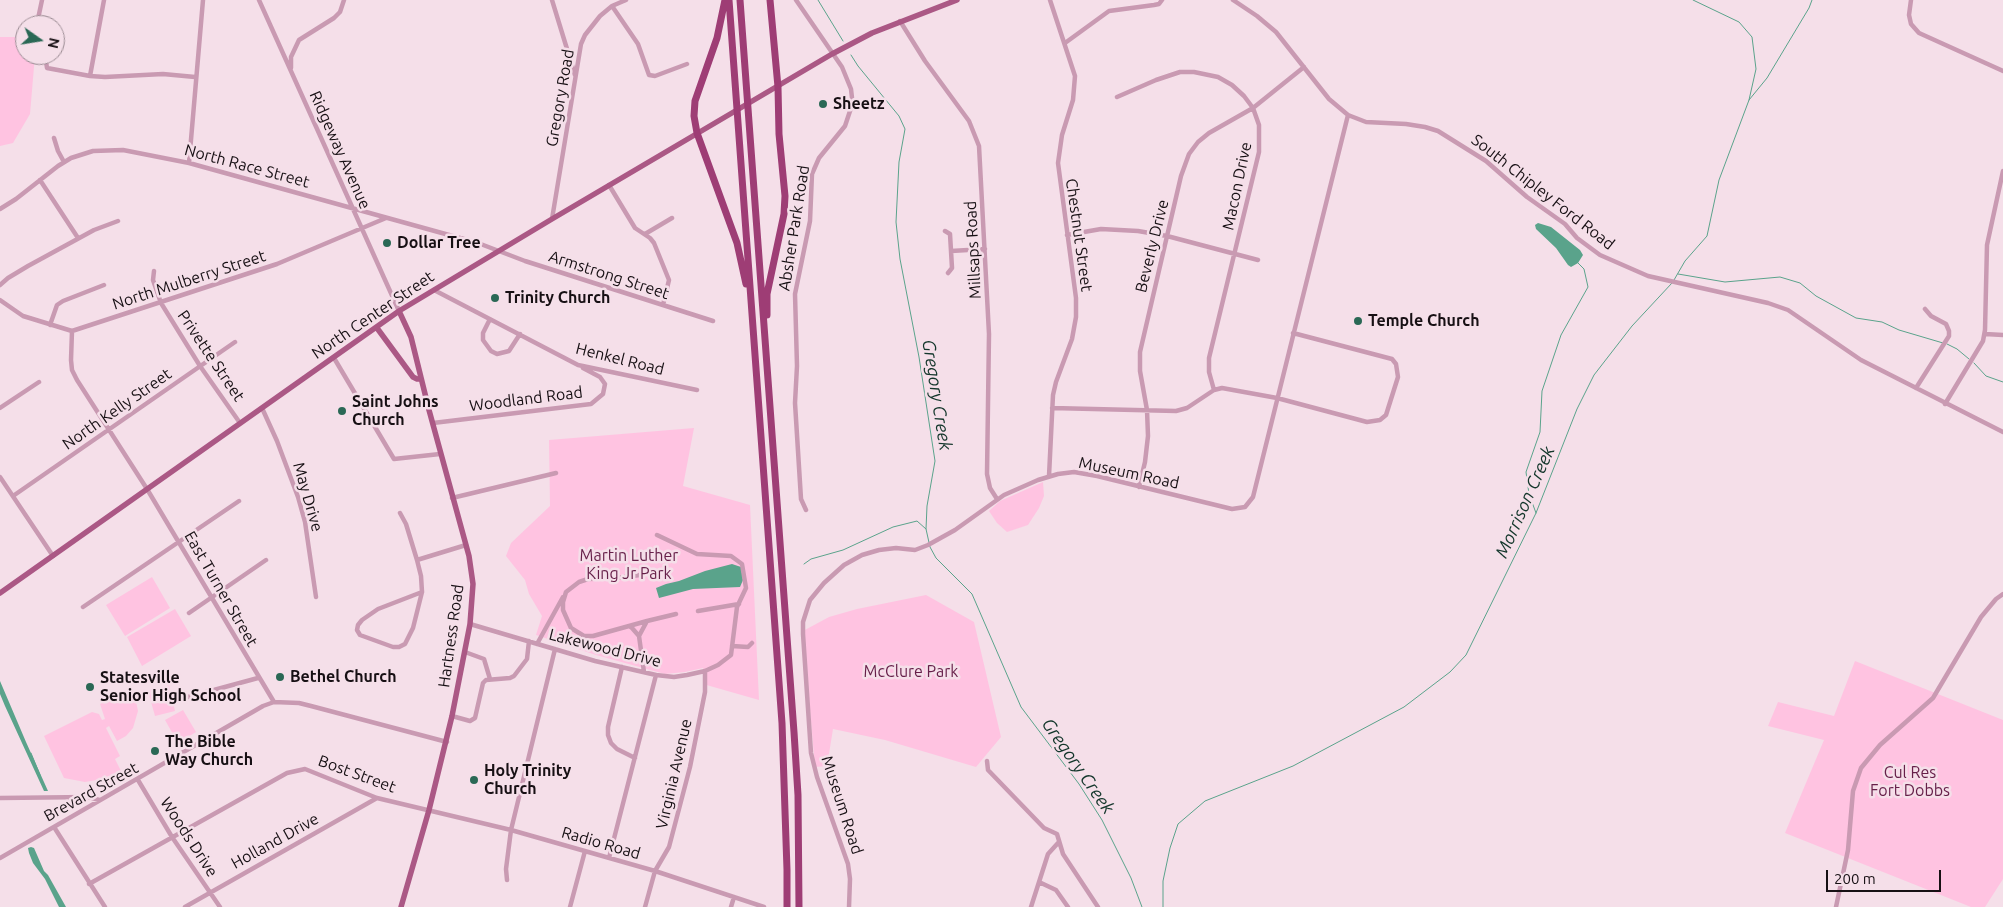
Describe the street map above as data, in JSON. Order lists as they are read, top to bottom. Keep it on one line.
{"streets":{"main road":["North Center Street","Hartness Road"],"street":["Gregory Road","Ridgeway Avenue","North Race Street","Macon Drive","South Chipley Ford Road","Absher Park Road","Chestnut Street","Beverly Drive","Millsaps Road","Armstrong Street","North Mulberry Street","Privette Street","Henkel Road","Woodland Road","North Kelly Street","Museum Road","May Drive","East Turner Street","Lakewood Drive","Bost Street","Virginia Avenue","Brevard Street","Woods Drive","Holland Drive","Radio Road"]},"crossings":[["Gregory Road","North Center Street"],["Ridgeway Avenue","North Race Street"],["Ridgeway Avenue","North Mulberry Street"],["Ridgeway Avenue","North Center Street"],["Ridgeway Avenue","Hartness Road"],["North Race Street","Armstrong Street"],["North Race Street","North Mulberry Street"],["North Race Street","North Center Street"],["Macon Drive","Beverly Drive"],["South Chipley Ford Road","Beverly Drive"],["South Chipley Ford Road","Museum Road"],["Absher Park Road","North Center Street"],["Chestnut Street","Museum Road"],["Beverly Drive","Museum Road"],["Millsaps Road","North Center Street"],["Millsaps Road","Museum Road"],["Armstrong Street","North Center Street"],["North Mulberry Street","Privette Street"],["North Mulberry Street","East Turner Street"],["North Center Street","Privette Street"],["North Center Street","Henkel Road"],["North Center Street","May Drive"],["North Center Street","East Turner Street"],["North Center Street","Hartness Road"],["Privette Street","North Kelly Street"],["Henkel Road","Woodland Road"],["Woodland Road","Hartness Road"],["North Kelly Street","East Turner Street"],["East Turner Street","Brevard Street"],["Hartness Road","Lakewood Drive"],["Hartness Road","Bost Street"],["Hartness Road","Radio Road"],["Lakewood Drive","Virginia Avenue"],["Bost Street","Woods Drive"],["Bost Street","Holland Drive"],["Bost Street","Radio Road"],["Virginia Avenue","Radio Road"],["Brevard Street","Woods Drive"],["Woods Drive","Holland Drive"]],"water":["Gregory Creek","Morrison Creek"],"parks":["Martin Luther King Jr Park","McClure Park","Cul Res Fort Dobbs"],"places":["Sheetz","Dollar Tree","Trinity Church","Temple Church","Saint Johns Church","Bethel Church","Statesville Senior High School","The Bible Way Church","Holy Trinity Church"],"scale_bar":"200 m","north":"right"}
